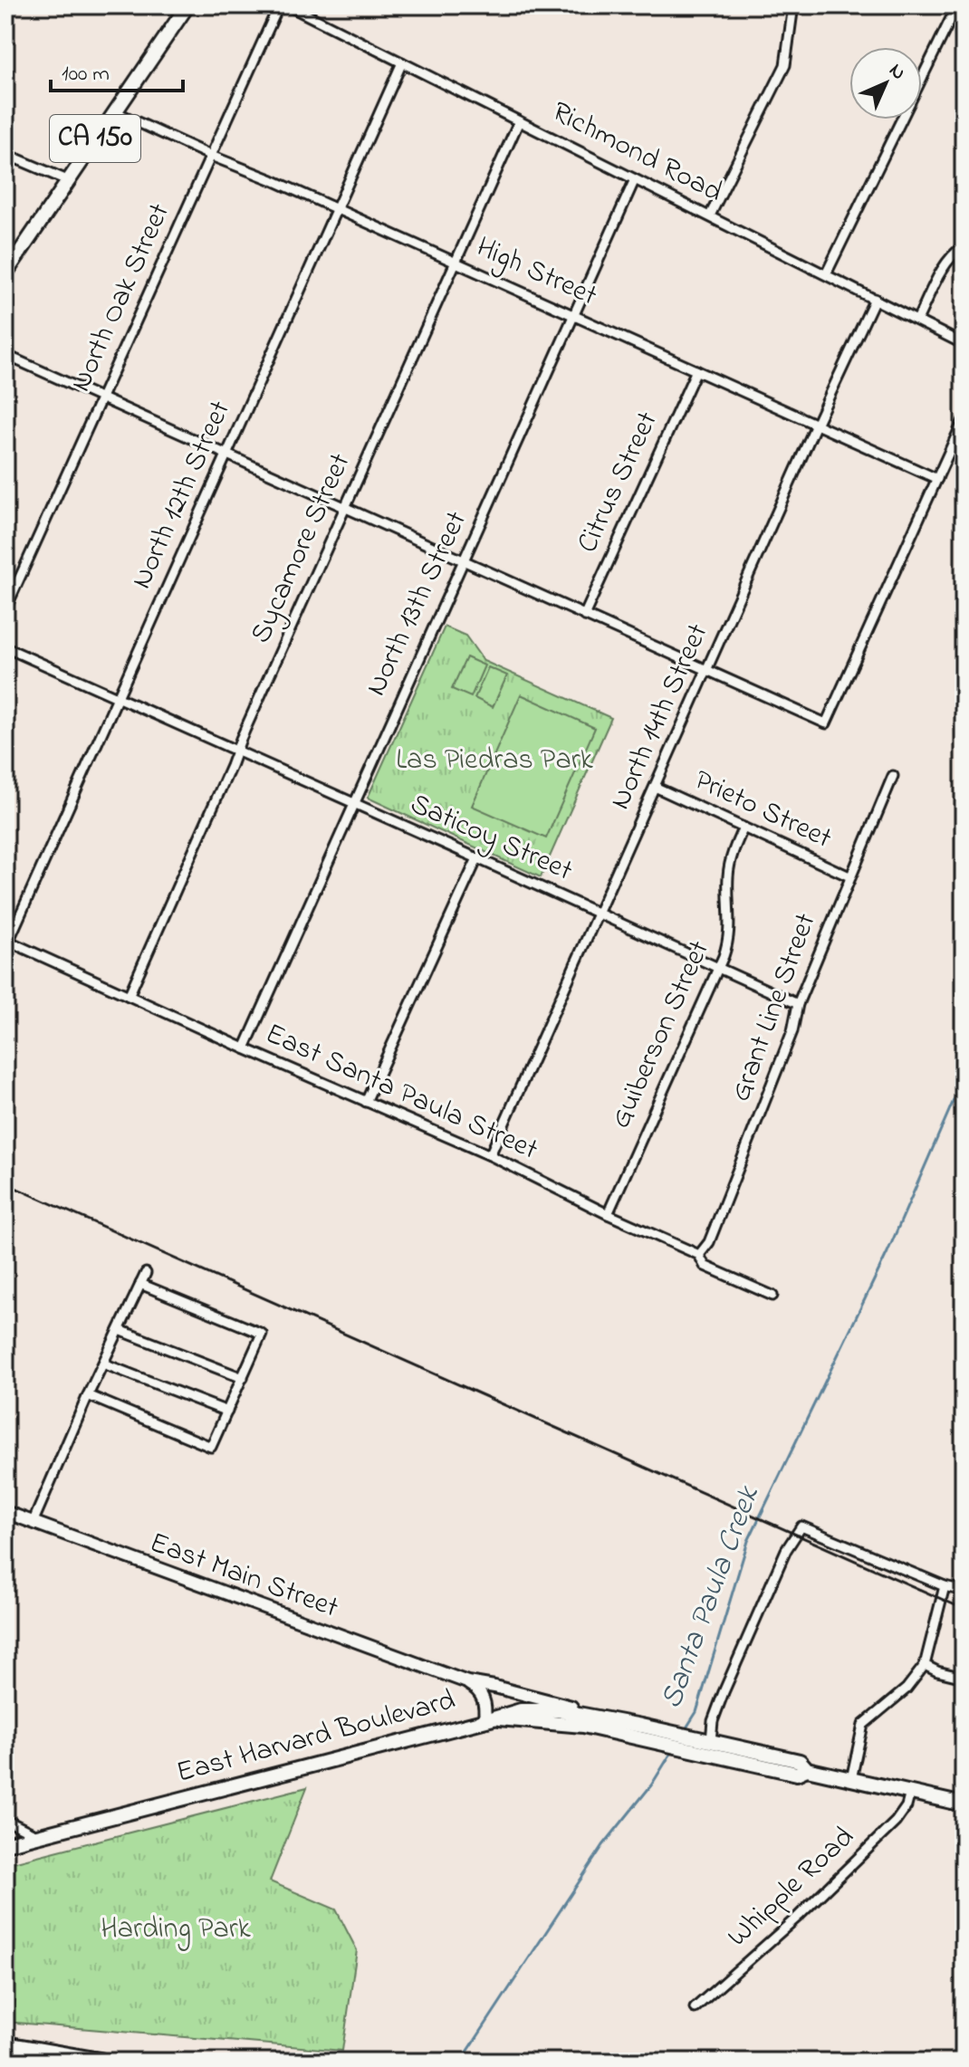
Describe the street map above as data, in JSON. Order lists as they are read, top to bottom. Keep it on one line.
{"streets":{"main road":["CA 150","East Harvard Boulevard"],"street":["Richmond Road","High Street","North Oak Street","Citrus Street","North 12th Street","Sycamore Street","North 13th Street","North 14th Street","Prieto Street","Saticoy Street","Grant Line Street","Guiberson Street","East Santa Paula Street","East Main Street","Whipple Road"]},"crossings":[["CA 150","High Street"],["Richmond Road","North 12th Street"],["Richmond Road","Sycamore Street"],["Richmond Road","North 13th Street"],["Richmond Road","North 14th Street"],["High Street","North Oak Street"],["High Street","Citrus Street"],["High Street","North 12th Street"],["High Street","Sycamore Street"],["High Street","North 13th Street"],["High Street","North 14th Street"],["North 12th Street","Saticoy Street"],["North 12th Street","East Santa Paula Street"],["Sycamore Street","Saticoy Street"],["Sycamore Street","East Santa Paula Street"],["North 13th Street","Saticoy Street"],["North 13th Street","East Santa Paula Street"],["North 14th Street","Prieto Street"],["North 14th Street","Saticoy Street"],["North 14th Street","East Santa Paula Street"],["Prieto Street","Grant Line Street"],["Prieto Street","Guiberson Street"],["Saticoy Street","Grant Line Street"],["Saticoy Street","Guiberson Street"],["Grant Line Street","East Santa Paula Street"],["Guiberson Street","East Santa Paula Street"],["East Main Street","East Harvard Boulevard"],["East Harvard Boulevard","Whipple Road"]],"water":["Santa Paula Creek"],"parks":["Las Piedras Park","Harding Park"],"scale_bar":"100 m","north":"top right"}
